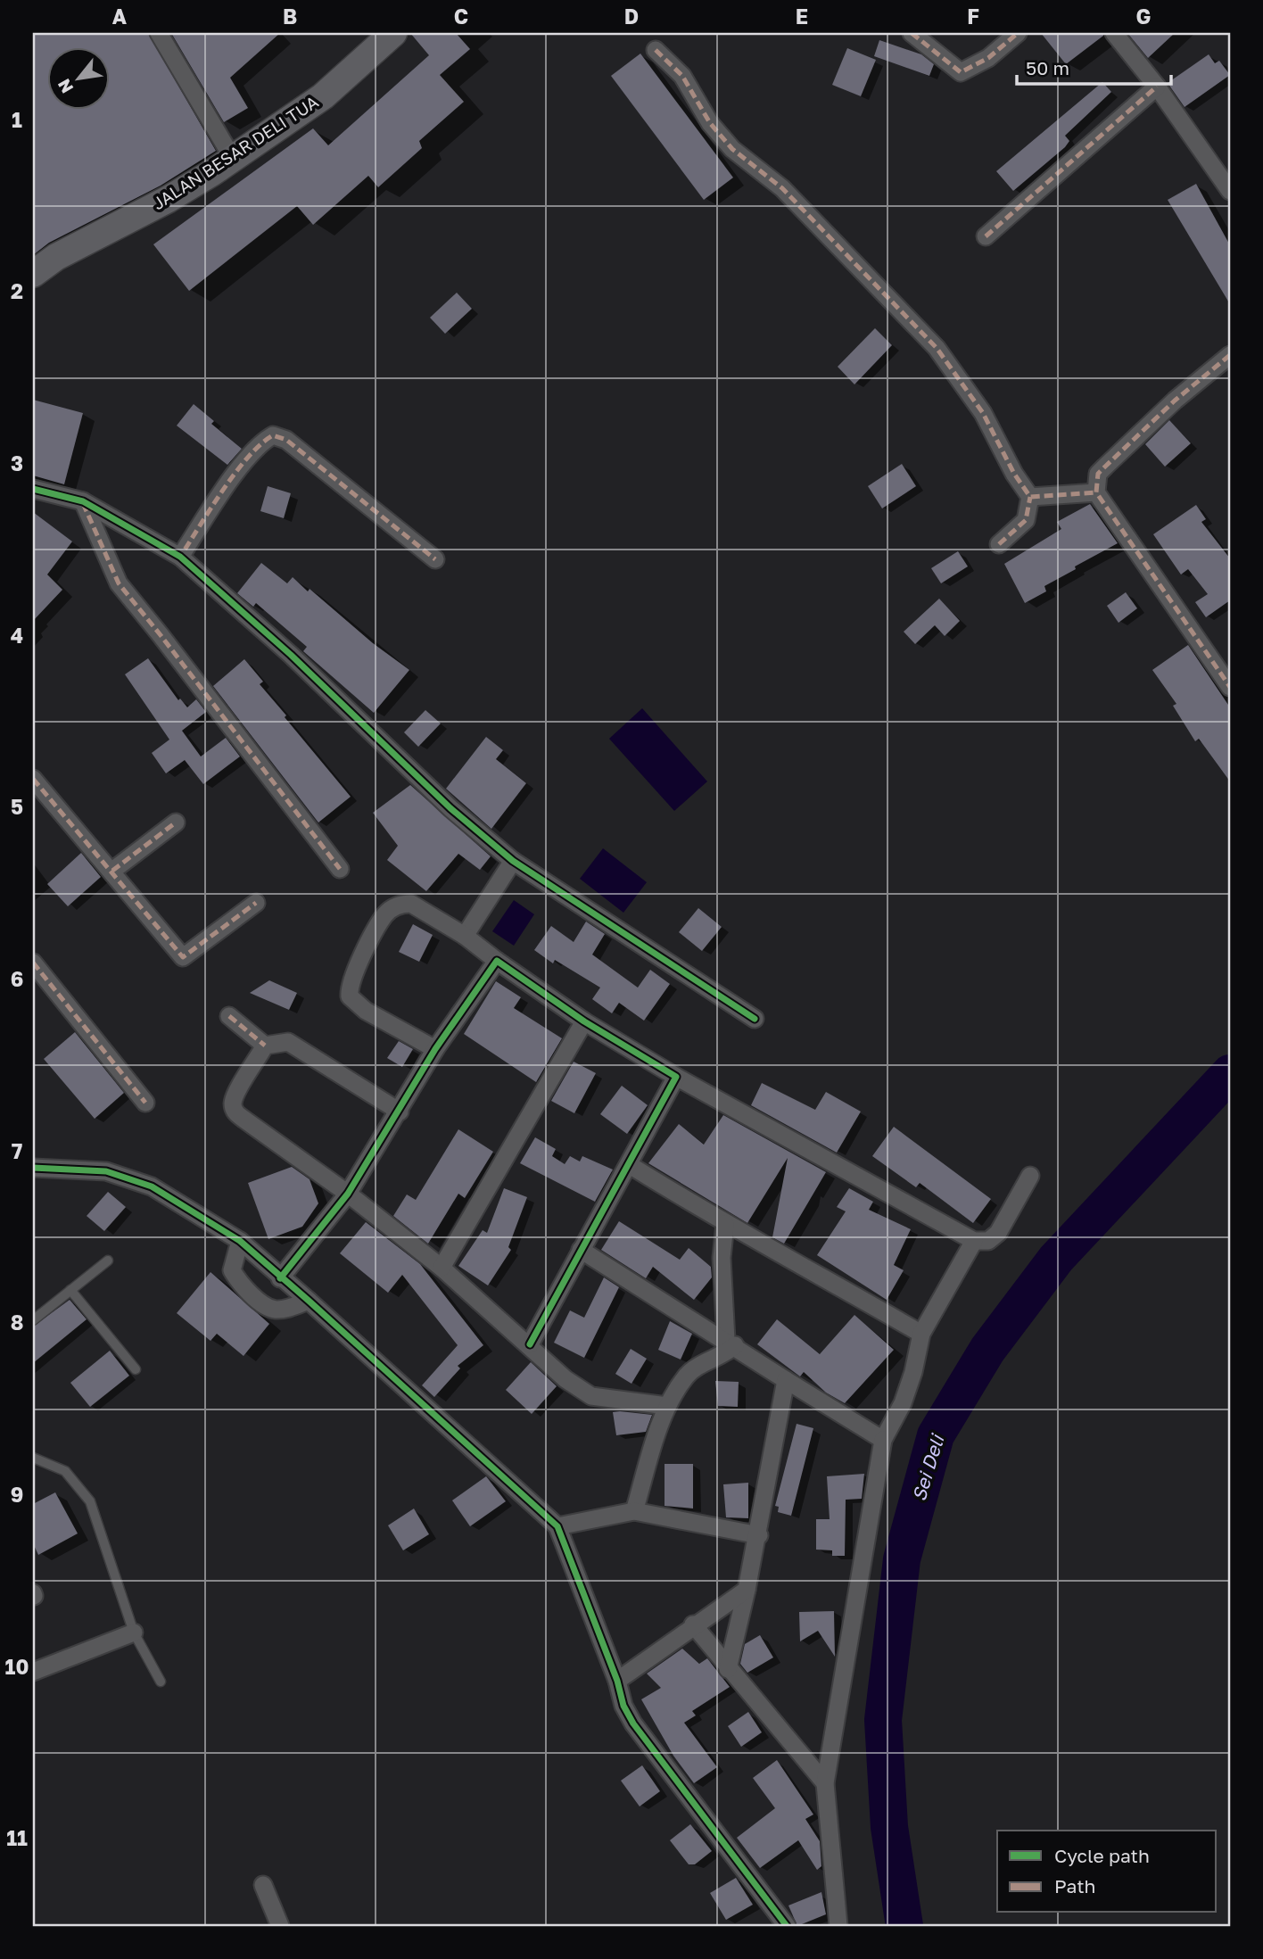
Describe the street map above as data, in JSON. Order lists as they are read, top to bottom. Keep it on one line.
{"streets":{"main road":["JALAN BESAR DELI TUA"]},"water":["Sei Deli"],"legend":["Cycle path","Path"],"scale_bar":"50 m","north":"bottom left","grid":{"columns":["A","B","C","D","E","F","G"],"rows":["1","2","3","4","5","6","7","8","9","10","11"]}}
